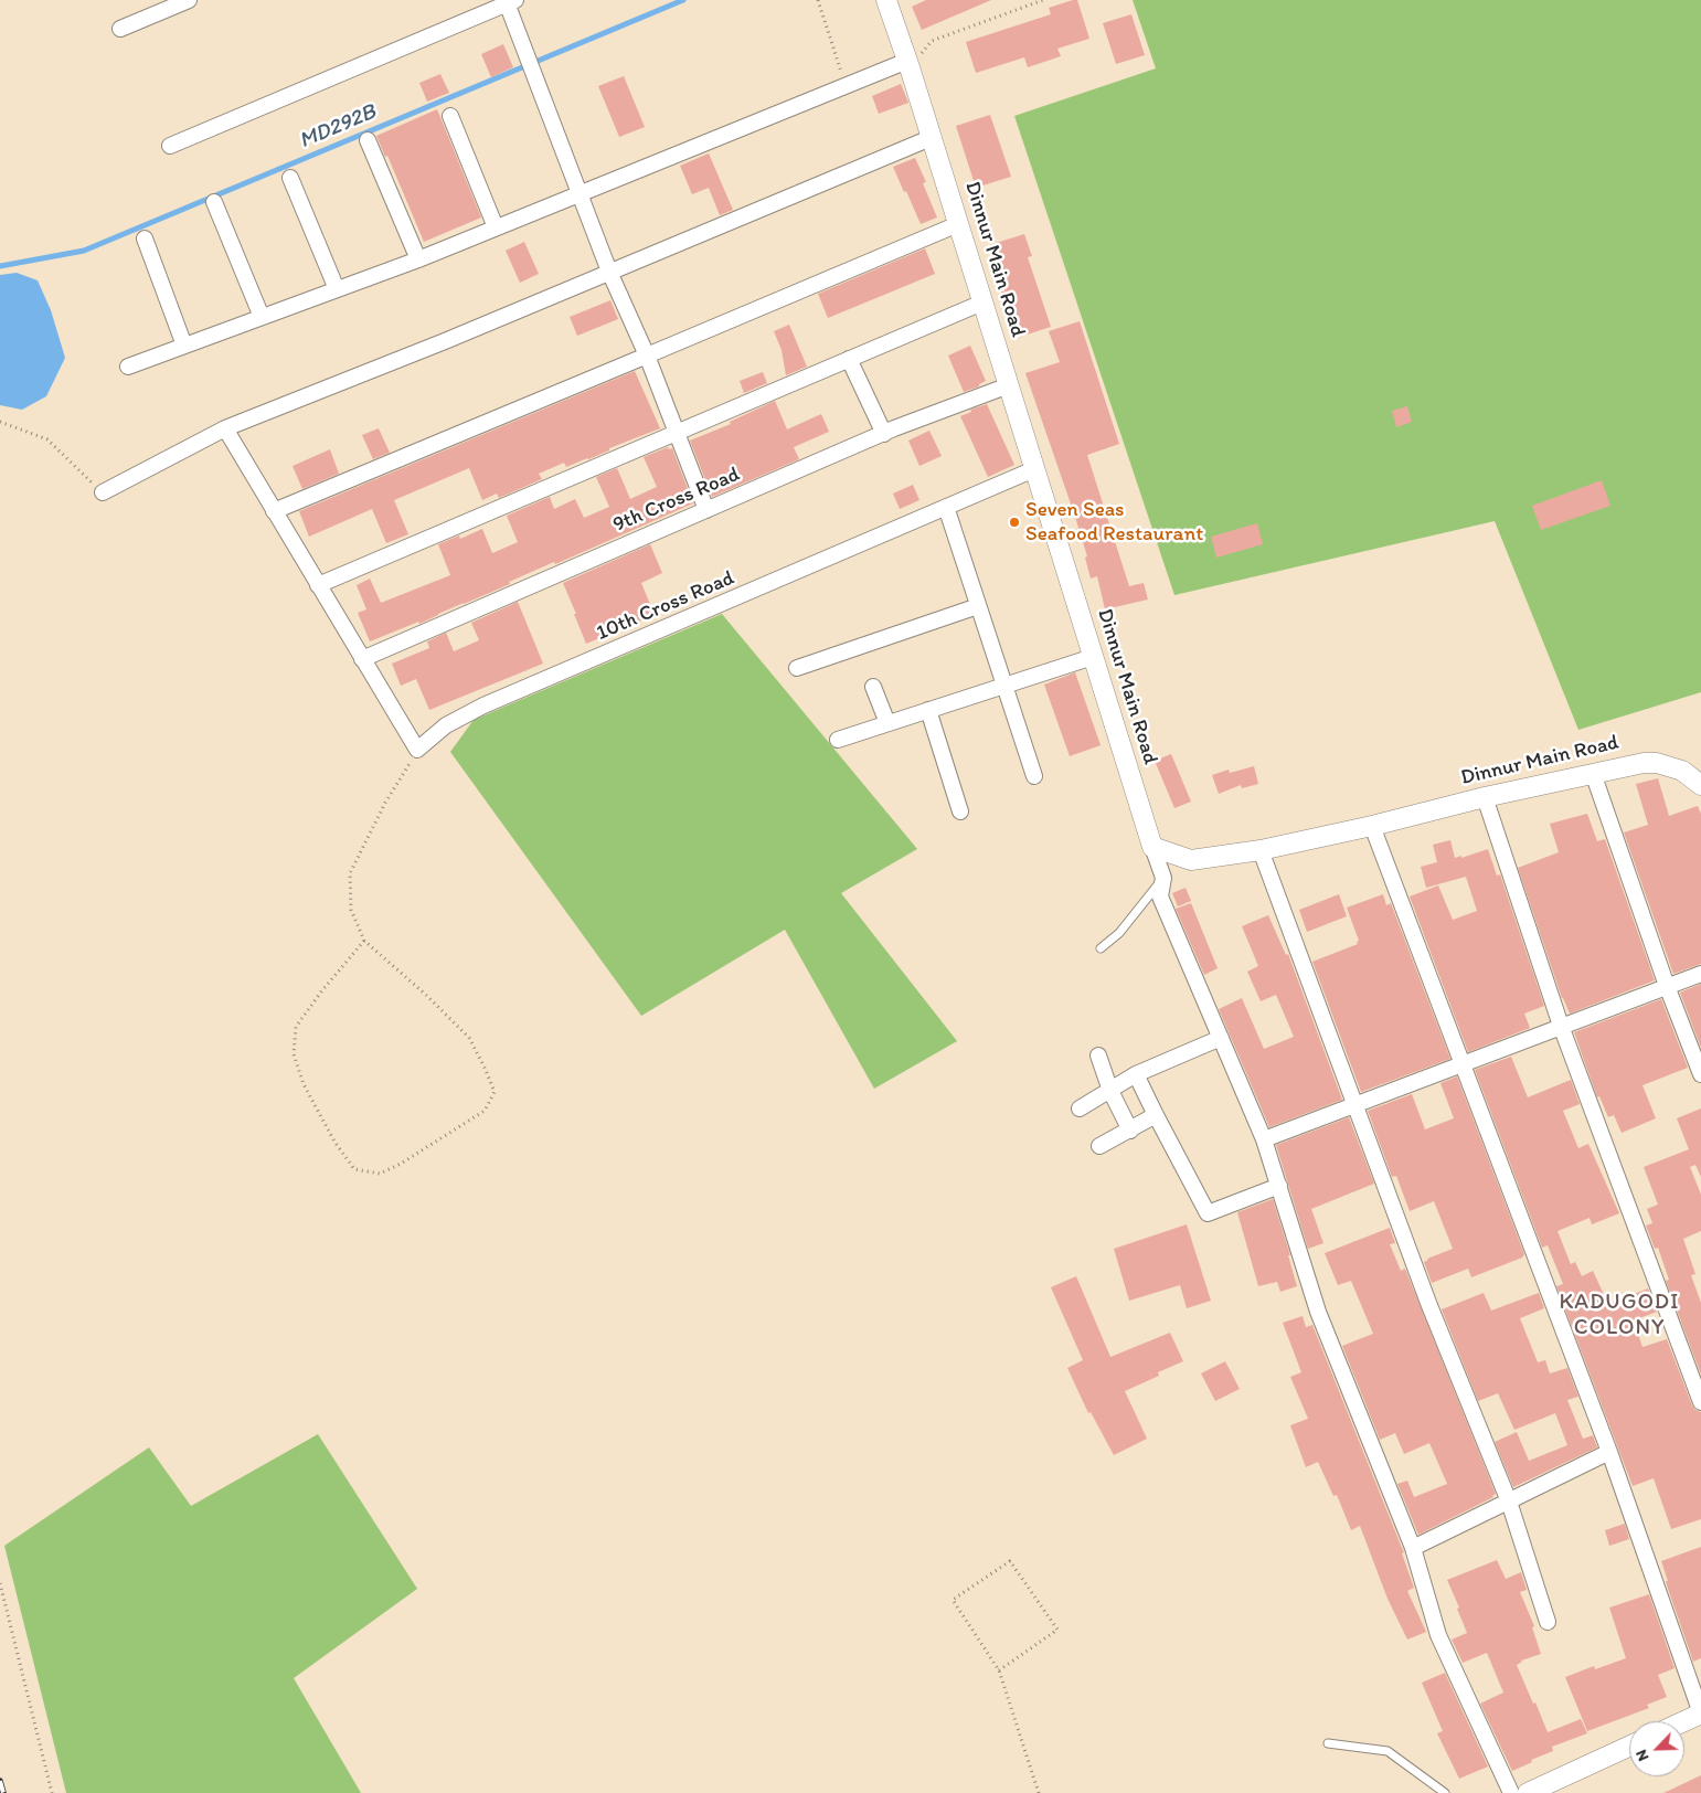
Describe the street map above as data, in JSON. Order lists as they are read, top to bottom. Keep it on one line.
{"streets":{"street":["Dinnur Main Road","9th Cross Road","10th Cross Road"]},"crossings":[["Dinnur Main Road","9th Cross Road"],["Dinnur Main Road","10th Cross Road"]],"districts":["KADUGODI COLONY"],"water":["MD292B"],"places":["Seven Seas Seafood Restaurant"],"north":"bottom left"}
